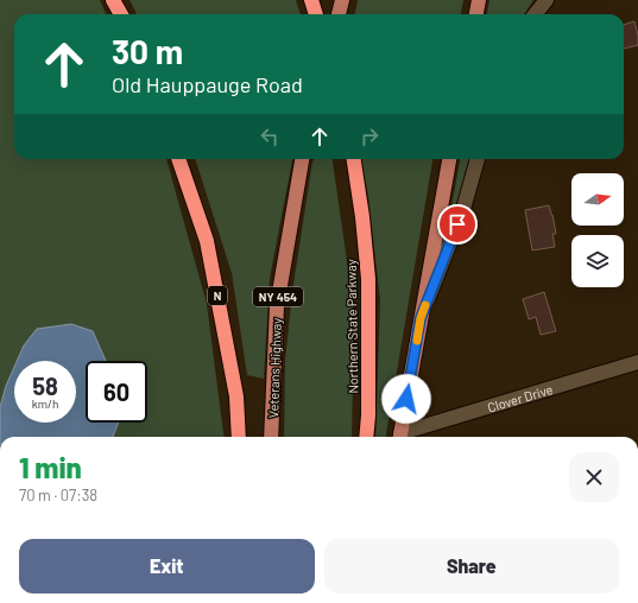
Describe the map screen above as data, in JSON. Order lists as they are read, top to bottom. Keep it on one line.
{"streets":{"highway":["N","Northern State Parkway"],"main road":["NY 454","Veterans Highway"],"street":["Clover Drive"]},"north":"right","page":{"turn":["30 m","Old Hauppauge Road"],"speed":"58 km/h","limit":"60","heading":["1 min","70 m · 07:38"],"buttons":["Exit","Share"]}}
